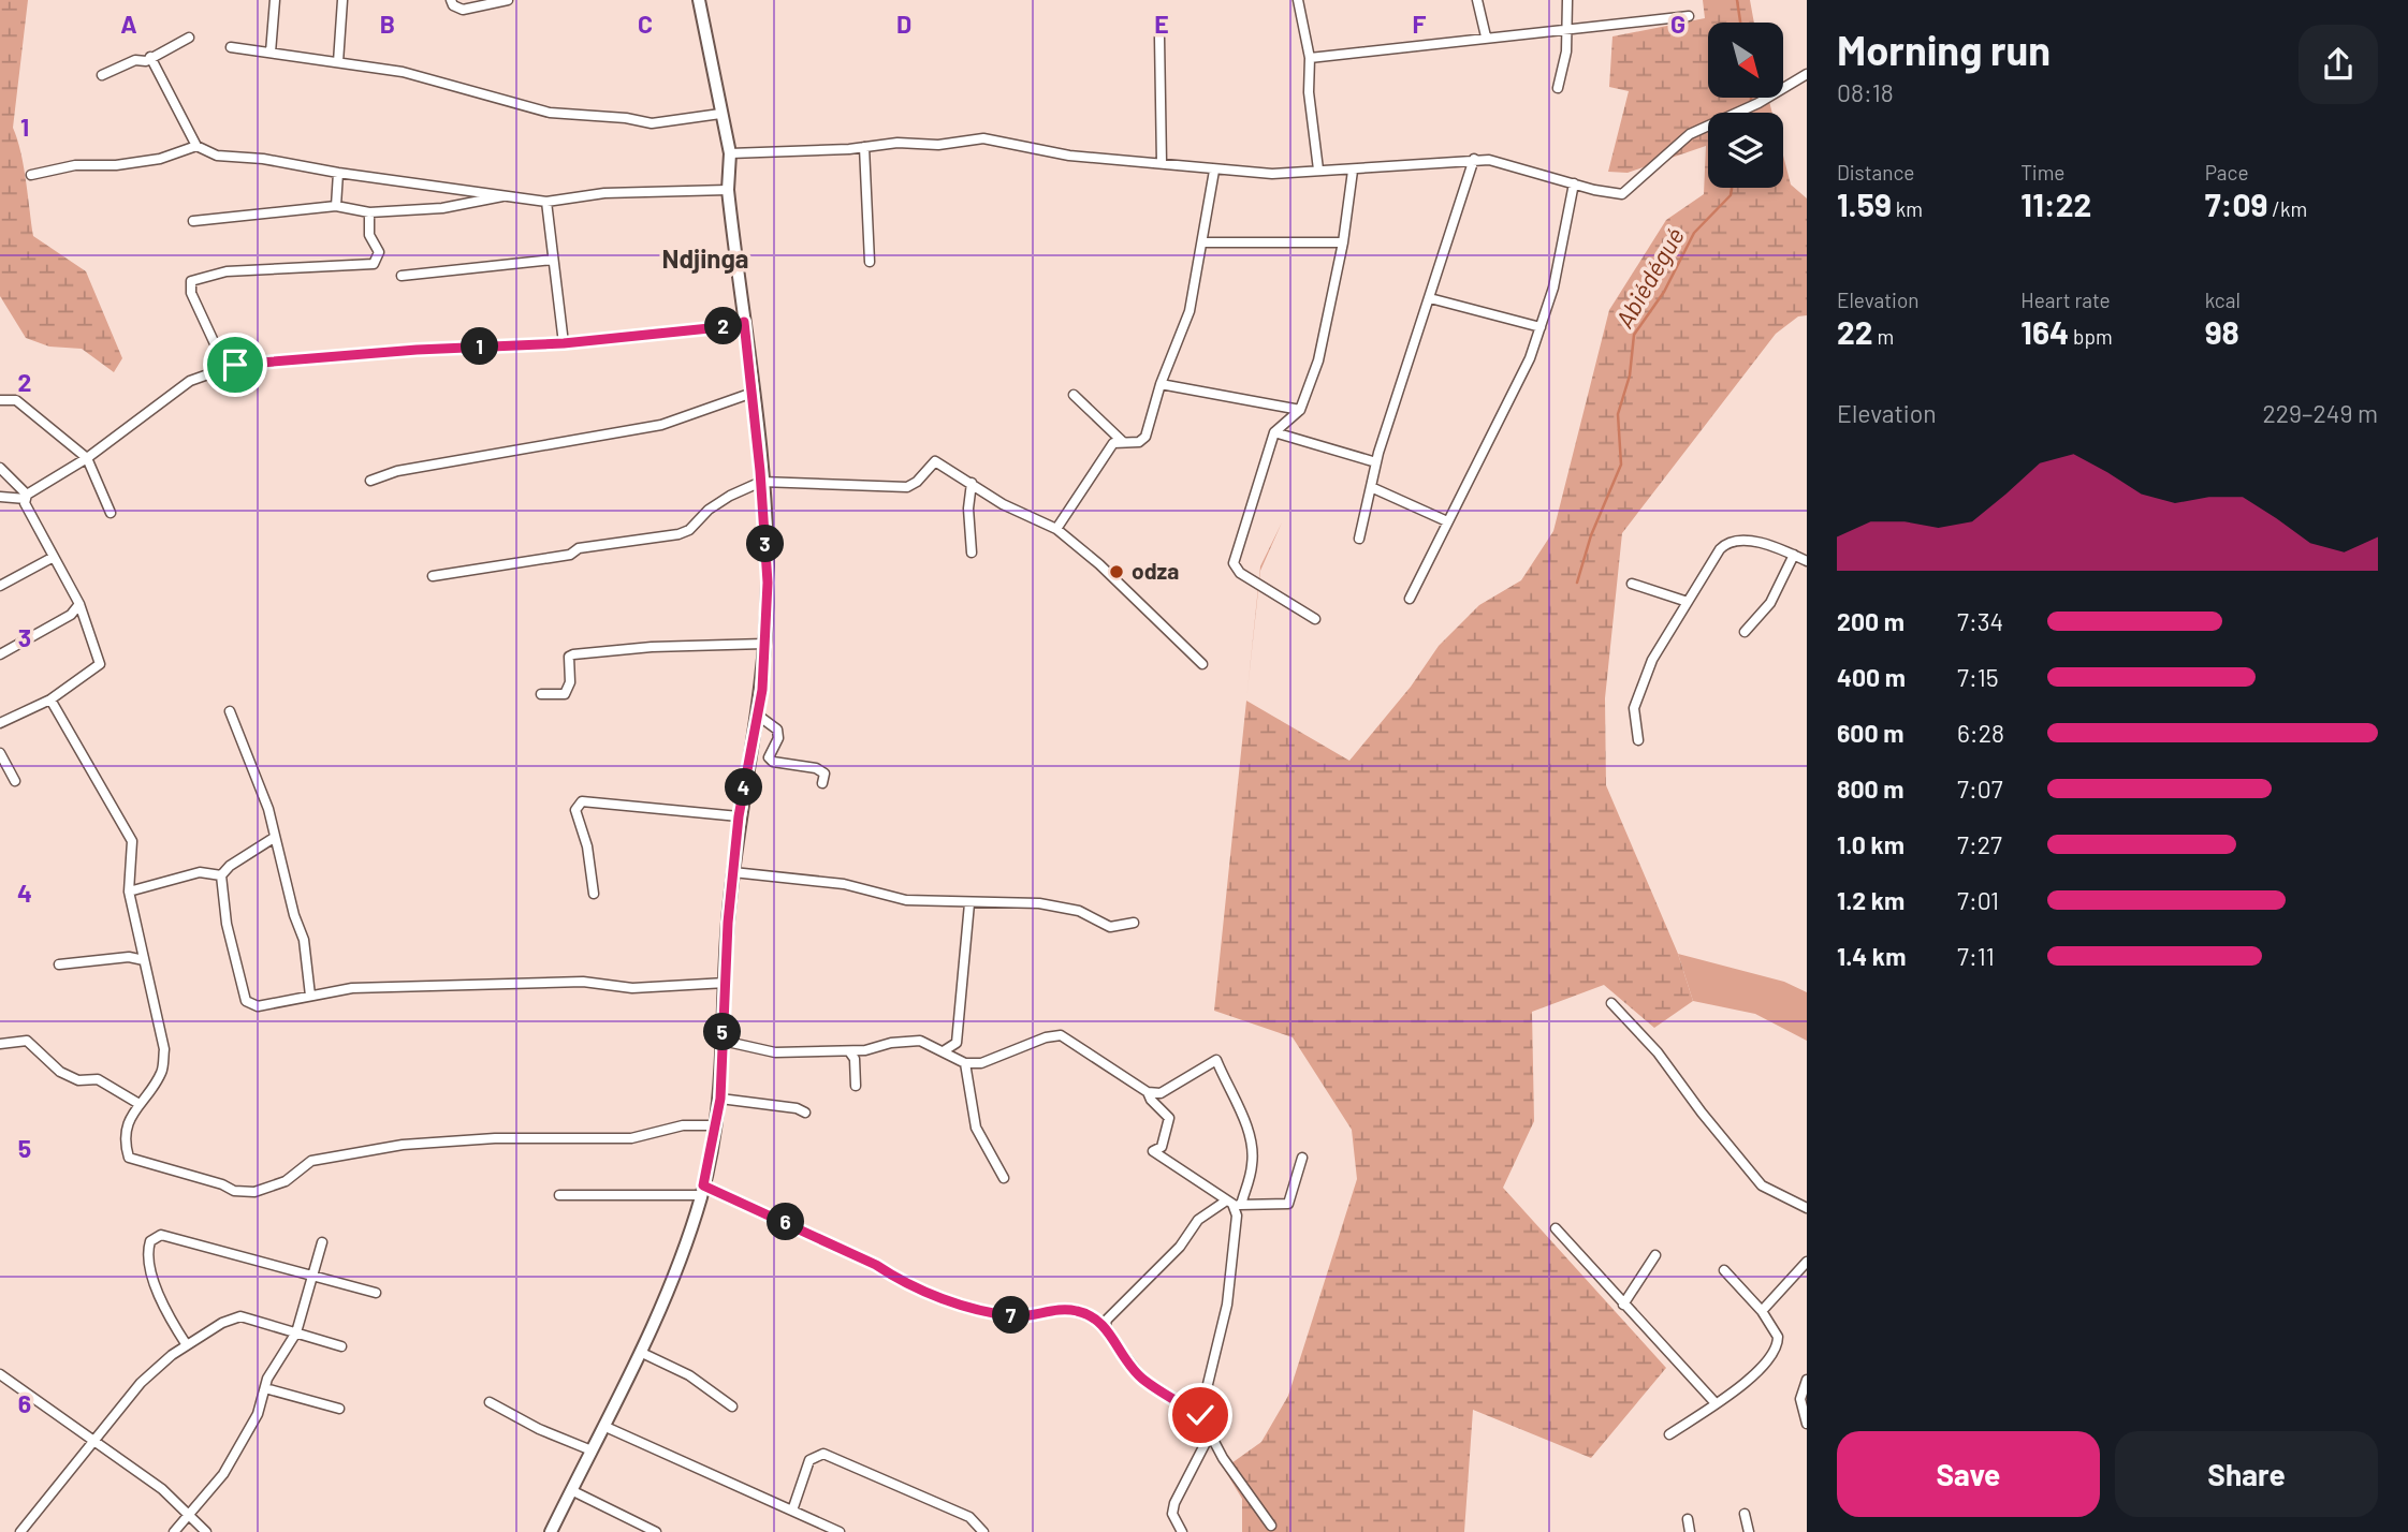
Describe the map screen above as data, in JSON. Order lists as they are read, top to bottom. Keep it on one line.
{"districts":["Ndjinga"],"water":["Abiédégué"],"places":["odza"],"north":"bottom right","page":{"heading":["Morning run","08:18"],"stats":[["Distance","1.59 km"],["Time","11:22"],["Pace","7:09 /km"],["Elevation","22 m"],["Heart rate","164 bpm"],["kcal","98"]],"pins":["2","1","3","4","5","6","7"],"chart":["Elevation","229–249 m"],"list":[{"name":"200 m","note":"7:34"},{"name":"400 m","note":"7:15"},{"name":"600 m","note":"6:28"},{"name":"800 m","note":"7:07"},{"name":"1.0 km","note":"7:27"},{"name":"1.2 km","note":"7:01"},{"name":"1.4 km","note":"7:11"}],"buttons":["Save","Share"]},"grid":{"columns":["A","B","C","D","E","F","G"],"rows":["1","2","3","4","5","6"]}}
